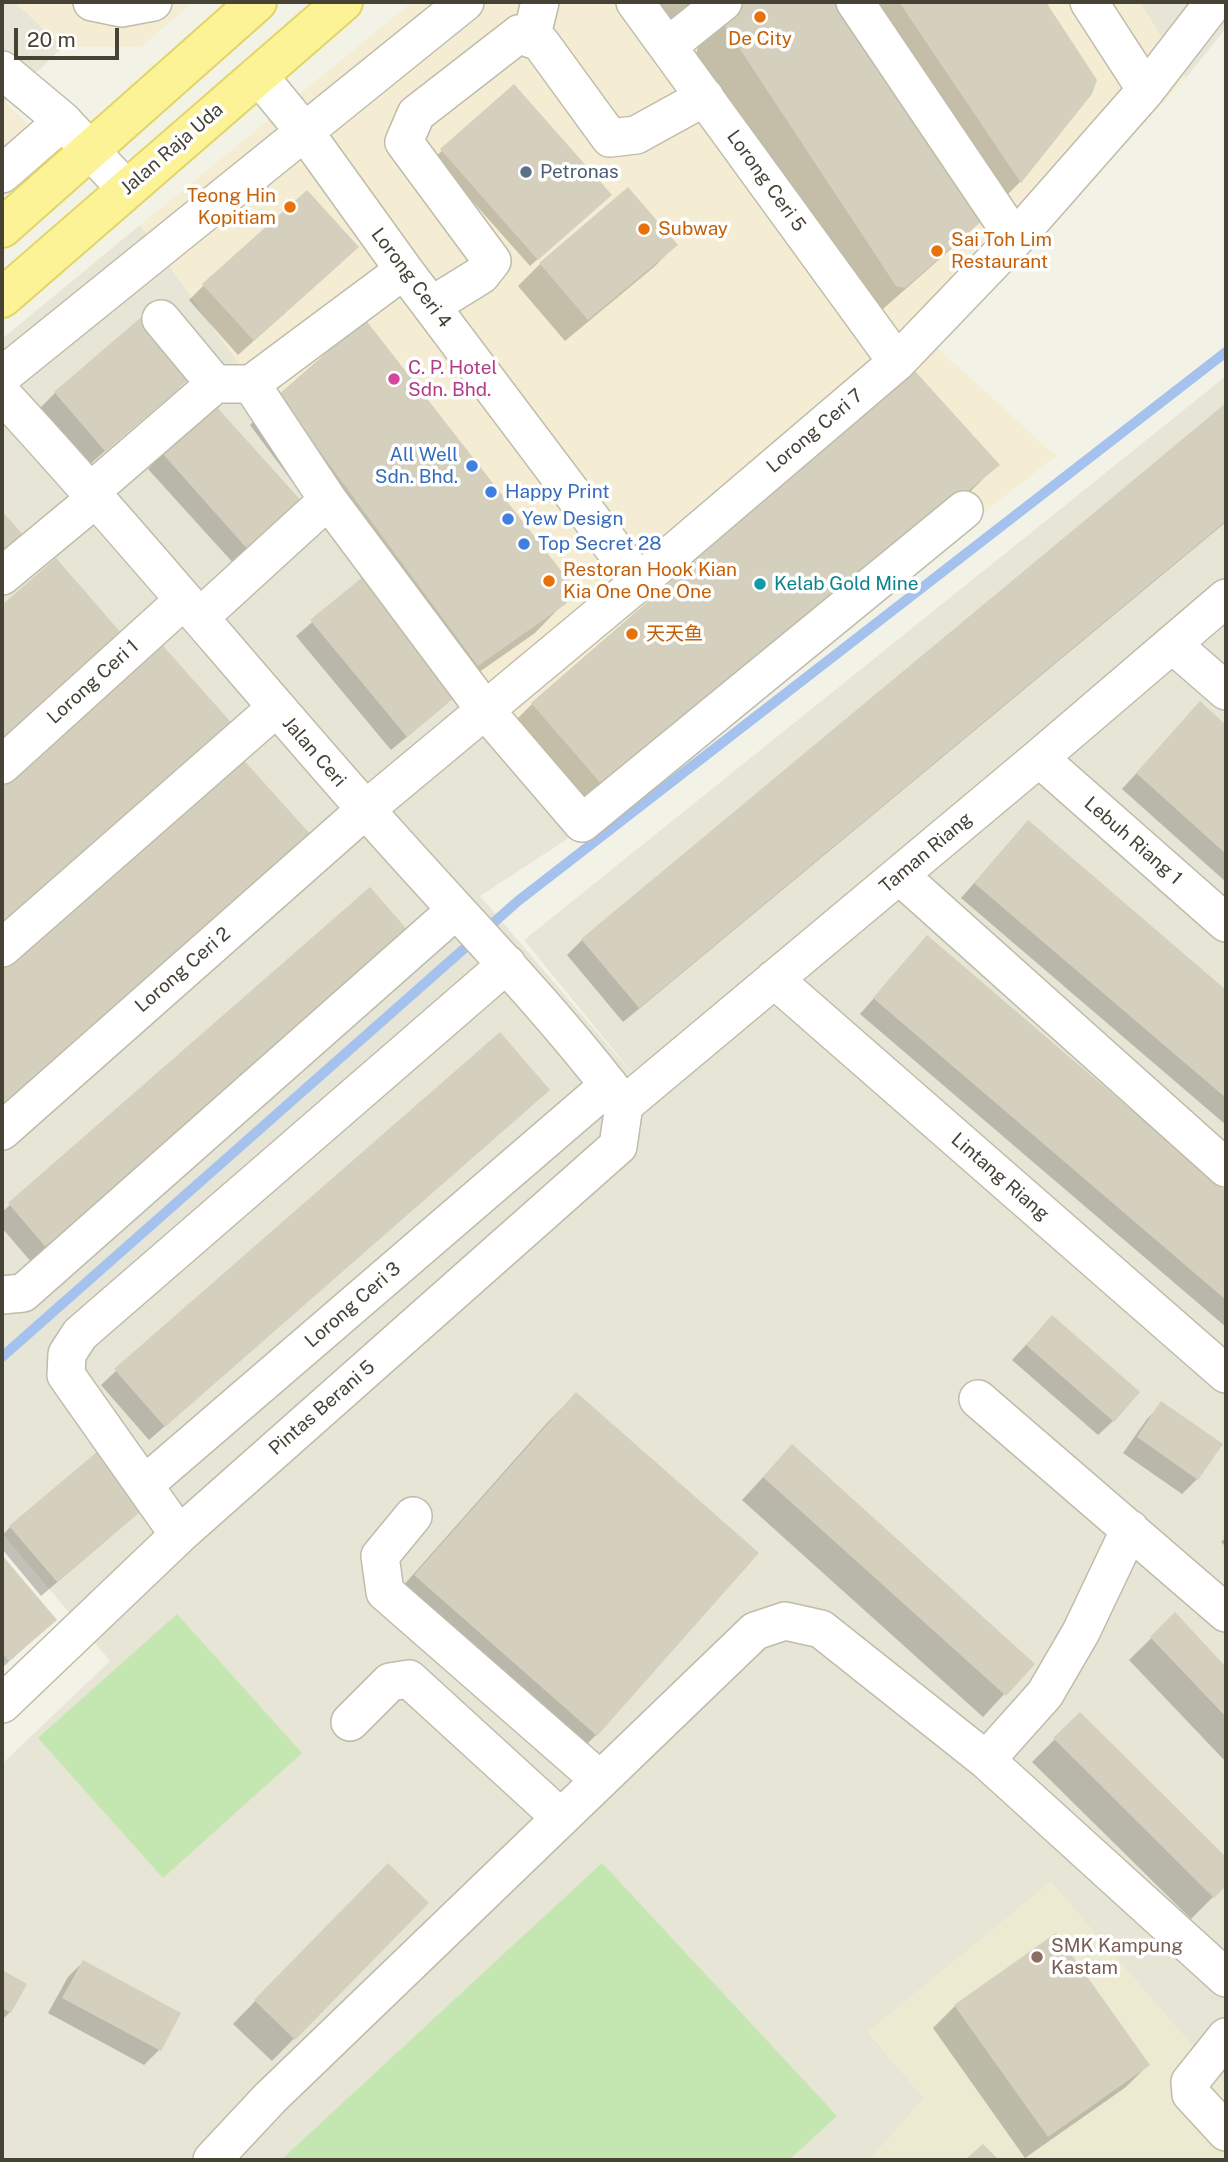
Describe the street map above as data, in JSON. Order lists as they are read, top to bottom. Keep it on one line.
{"streets":{"main road":["Jalan Raja Uda"],"street":["Lorong Ceri 5","Lorong Ceri 4","Lorong Ceri 7","Lorong Ceri 1","Jalan Ceri","Lebuh Riang 1","Taman Riang","Lorong Ceri 2","Lintang Riang","Lorong Ceri 3","Pintas Berani 5"]},"crossings":[["Jalan Raja Uda","Lorong Ceri 4"],["Lorong Ceri 5","Lorong Ceri 7"],["Lorong Ceri 4","Lorong Ceri 7"],["Lorong Ceri 7","Jalan Ceri"],["Lorong Ceri 7","Lorong Ceri 2"],["Lorong Ceri 1","Jalan Ceri"],["Jalan Ceri","Taman Riang"],["Jalan Ceri","Lorong Ceri 2"],["Jalan Ceri","Lorong Ceri 3"],["Jalan Ceri","Pintas Berani 5"],["Lebuh Riang 1","Taman Riang"],["Taman Riang","Lintang Riang"],["Taman Riang","Lorong Ceri 3"],["Taman Riang","Pintas Berani 5"],["Lorong Ceri 3","Pintas Berani 5"]],"places":["De City","Petronas","Teong Hin Kopitiam","Subway","Sai Toh Lim Restaurant","C. P. Hotel Sdn. Bhd.","All Well Sdn. Bhd.","Happy Print","Yew Design","Top Secret 28","Restoran Hook Kian Kia One One One","Kelab Gold Mine","天天鱼","SMK Kampung Kastam"],"scale_bar":"20 m"}
